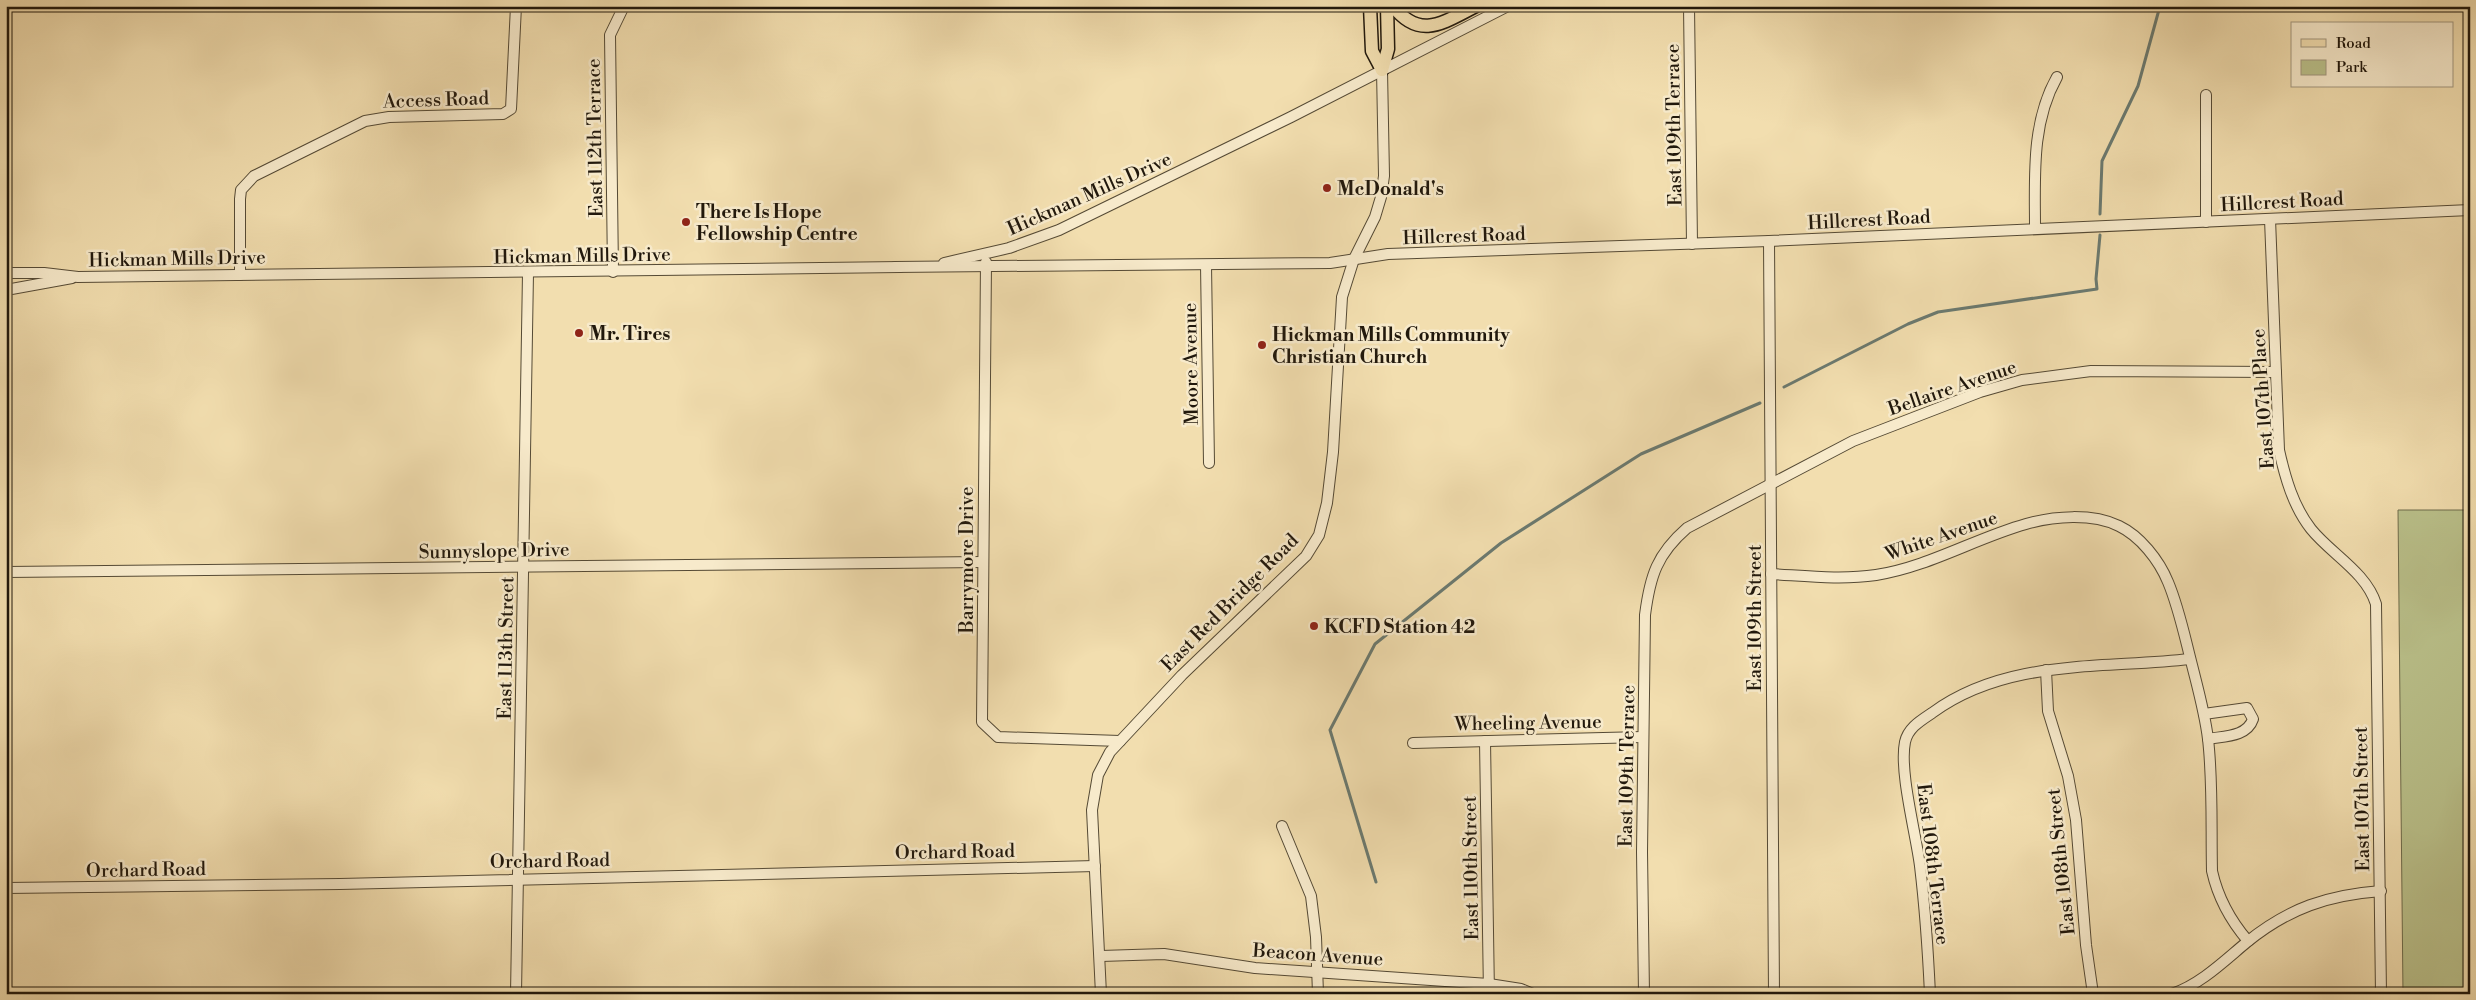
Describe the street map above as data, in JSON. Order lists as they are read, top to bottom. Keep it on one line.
{"streets":{"main road":["East Red Bridge Road"],"street":["Access Road","East 109th Terrace","East 112th Terrace","Hickman Mills Drive","Hillcrest Road","Moore Avenue","Bellaire Avenue","East 107th Place","White Avenue","Sunnyslope Drive","Barrymore Drive","East 109th Street","East 113th Street","Wheeling Avenue","East 107th Street","Orchard Road","East 108th Street","East 108th Terrace","East 110th Street","Beacon Avenue"]},"crossings":[["Access Road","Hickman Mills Drive"],["East 109th Terrace","Hillcrest Road"],["East 109th Terrace","Bellaire Avenue"],["East 109th Terrace","Wheeling Avenue"],["East 112th Terrace","Hickman Mills Drive"],["Hickman Mills Drive","Hillcrest Road"],["Hickman Mills Drive","Barrymore Drive"],["Hickman Mills Drive","East Red Bridge Road"],["Hickman Mills Drive","East 113th Street"],["Hillcrest Road","Moore Avenue"],["Hillcrest Road","East 107th Place"],["Hillcrest Road","Barrymore Drive"],["Hillcrest Road","East Red Bridge Road"],["Hillcrest Road","East 109th Street"],["Bellaire Avenue","East 107th Place"],["Bellaire Avenue","East 109th Street"],["East 107th Place","East 107th Street"],["White Avenue","East 109th Street"],["Sunnyslope Drive","Barrymore Drive"],["Sunnyslope Drive","East 113th Street"],["Barrymore Drive","East Red Bridge Road"],["East Red Bridge Road","Orchard Road"],["East Red Bridge Road","Beacon Avenue"],["East 113th Street","Orchard Road"],["Wheeling Avenue","East 110th Street"],["East 108th Street","East 108th Terrace"],["East 110th Street","Beacon Avenue"]],"places":["McDonald's","There Is Hope Fellowship Centre","Mr. Tires","Hickman Mills Community Christian Church","KCFD Station 42"],"legend":["Road","Park"]}
